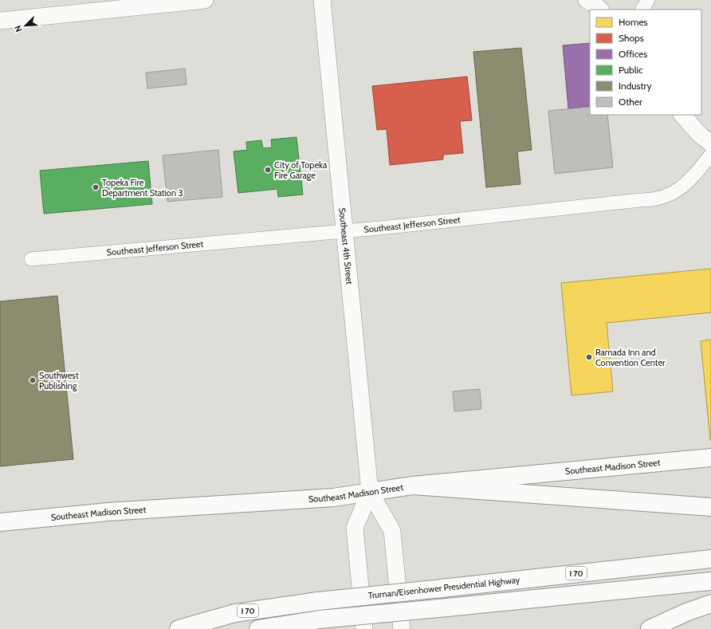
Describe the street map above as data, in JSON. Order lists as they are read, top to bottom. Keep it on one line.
{"streets":{"main road":["Southeast Madison Street","I 70","Truman/Eisenhower Presidential Highway"],"street":["Southeast Jefferson Street","Southeast 4th Street"]},"crossings":[["Southeast Jefferson Street","Southeast 4th Street"],["Southeast 4th Street","Southeast Madison Street"]],"places":["City of Topeka Fire Garage","Topeka Fire Department Station 3","Ramada Inn and Convention Center","Southwest Publishing"],"legend":["Homes","Shops","Offices","Public","Industry","Other"],"north":"bottom left"}
